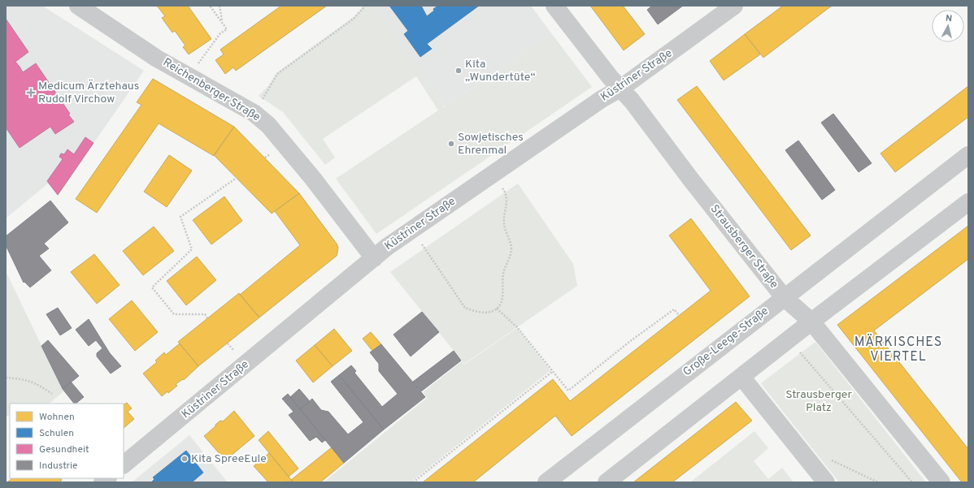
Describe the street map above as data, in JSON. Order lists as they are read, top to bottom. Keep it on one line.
{"streets":{"street":["Küstriner Straße","Reichenberger Straße","Strausberger Straße","Große-Leege-Straße"]},"crossings":[["Küstriner Straße","Reichenberger Straße"],["Küstriner Straße","Strausberger Straße"],["Strausberger Straße","Große-Leege-Straße"]],"districts":["MÄRKISCHES VIERTEL"],"parks":["Strausberger Platz"],"places":{"other":["Kita „Wundertüte“","Sowjetisches Ehrenmal","Kita SpreeEule"],"health":["Medicum Ärztehaus Rudolf Virchow"]},"legend":["Wohnen","Schulen","Gesundheit","Industrie"],"north":"top"}
